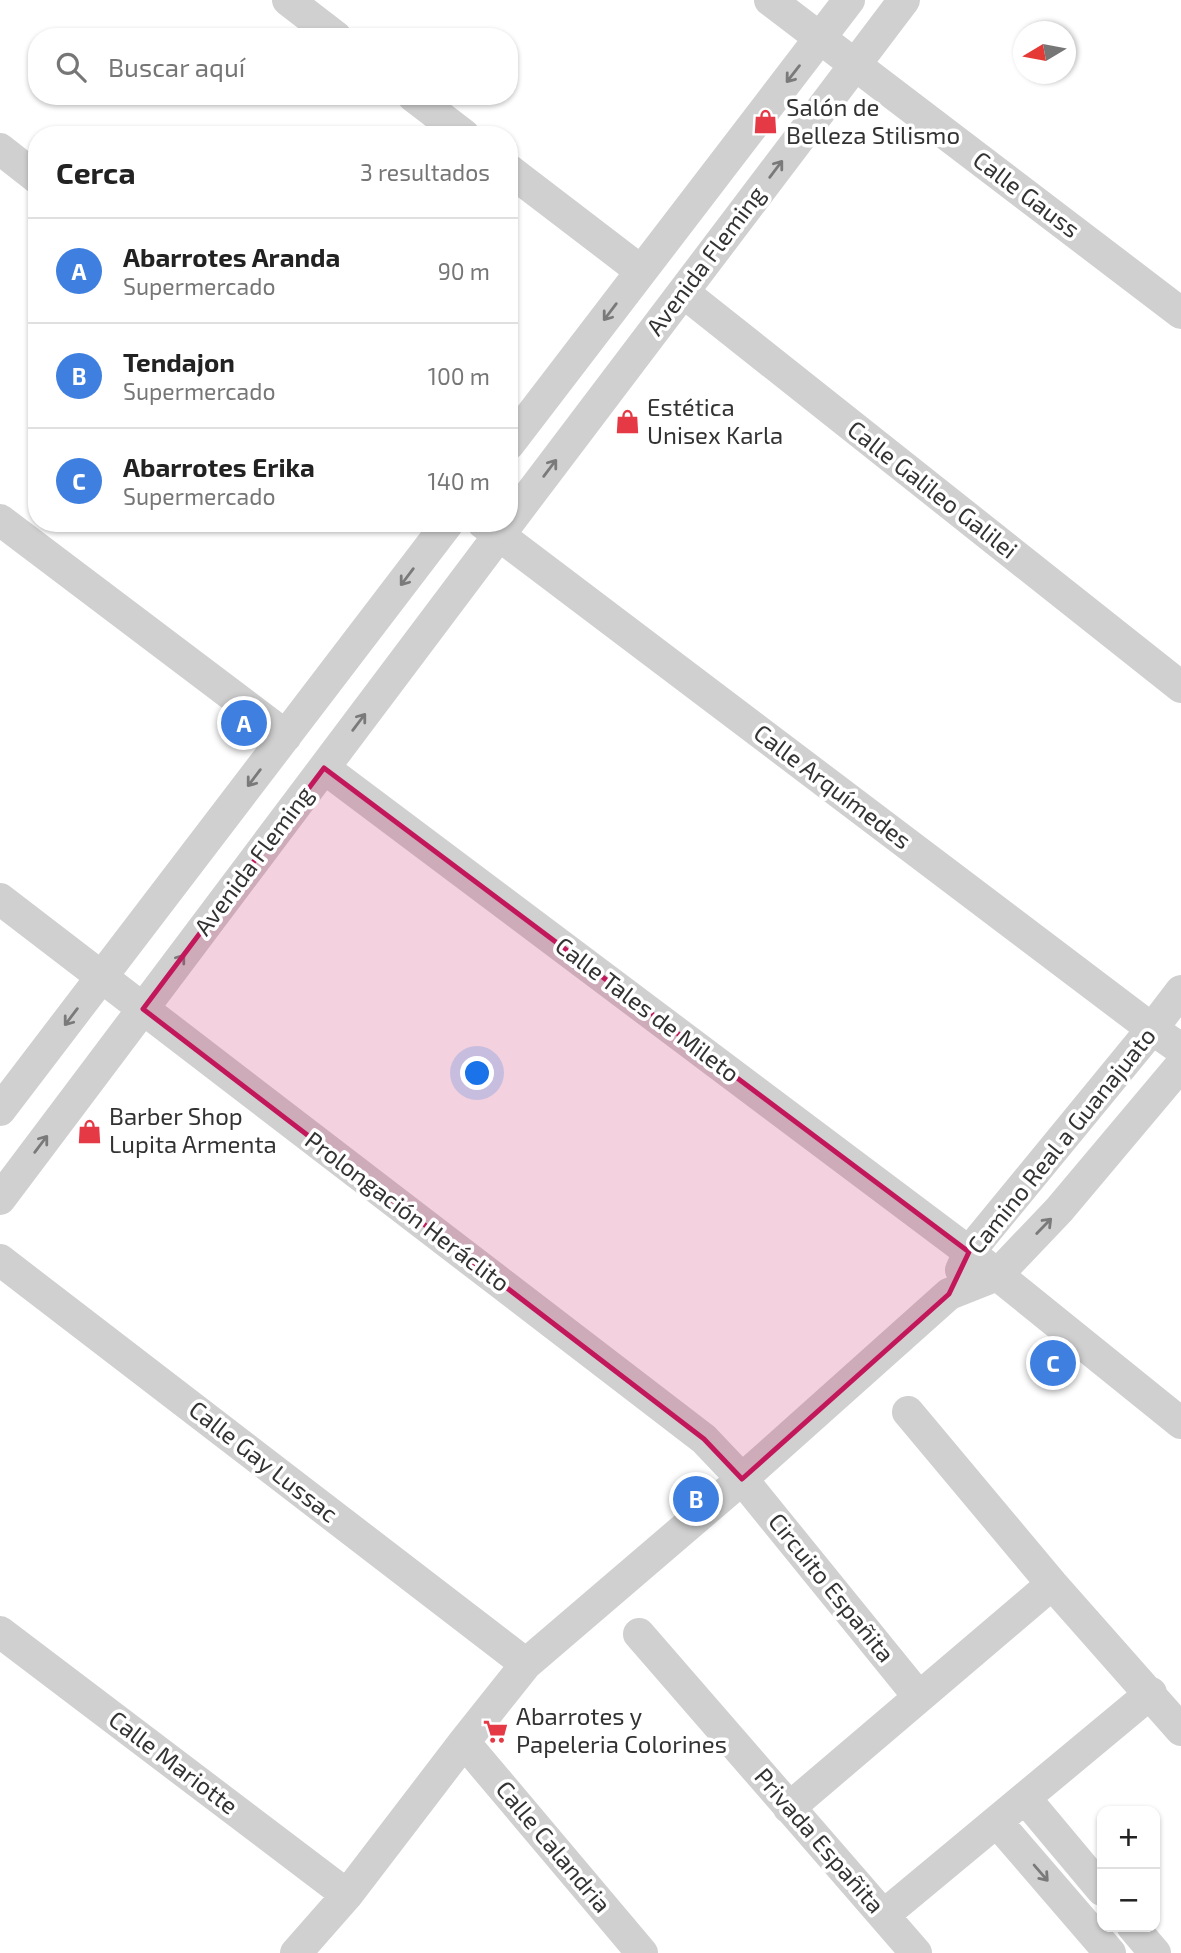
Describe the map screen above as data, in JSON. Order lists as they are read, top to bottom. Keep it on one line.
{"streets":{"street":["Calle Gauss","Avenida Fleming","Calle Galileo Galilei","Calle Arquímedes","Calle Tales de Mileto","Camino Real a Guanajuato","Prolongación Heráclito","Calle Gay Lussac","Circuito Españita","Calle Mariotte","Privada Españita","Calle Calandria"]},"crossings":[["Calle Gauss","Avenida Fleming"],["Avenida Fleming","Calle Galileo Galilei"],["Avenida Fleming","Calle Tales de Mileto"],["Avenida Fleming","Prolongación Heráclito"],["Calle Arquímedes","Camino Real a Guanajuato"],["Calle Tales de Mileto","Camino Real a Guanajuato"],["Camino Real a Guanajuato","Prolongación Heráclito"],["Camino Real a Guanajuato","Calle Gay Lussac"],["Camino Real a Guanajuato","Circuito Españita"],["Camino Real a Guanajuato","Calle Mariotte"],["Camino Real a Guanajuato","Calle Calandria"],["Prolongación Heráclito","Circuito Españita"]],"places":{"shop":["Salón de Belleza Stilismo","Estética Unisex Karla","Barber Shop Lupita Armenta"],"supermarket":["Abarrotes y Papeleria Colorines"]},"north":"left","page":{"search":"Buscar aquí","heading":["Cerca","3 resultados"],"list":[{"mark":"A","name":"Abarrotes Aranda","note":"Supermercado","value":"90 m"},{"mark":"B","name":"Tendajon","note":"Supermercado","value":"100 m"},{"mark":"C","name":"Abarrotes Erika","note":"Supermercado","value":"140 m"}],"pins":["A","C","B"],"map_buttons":["+","−"]}}
